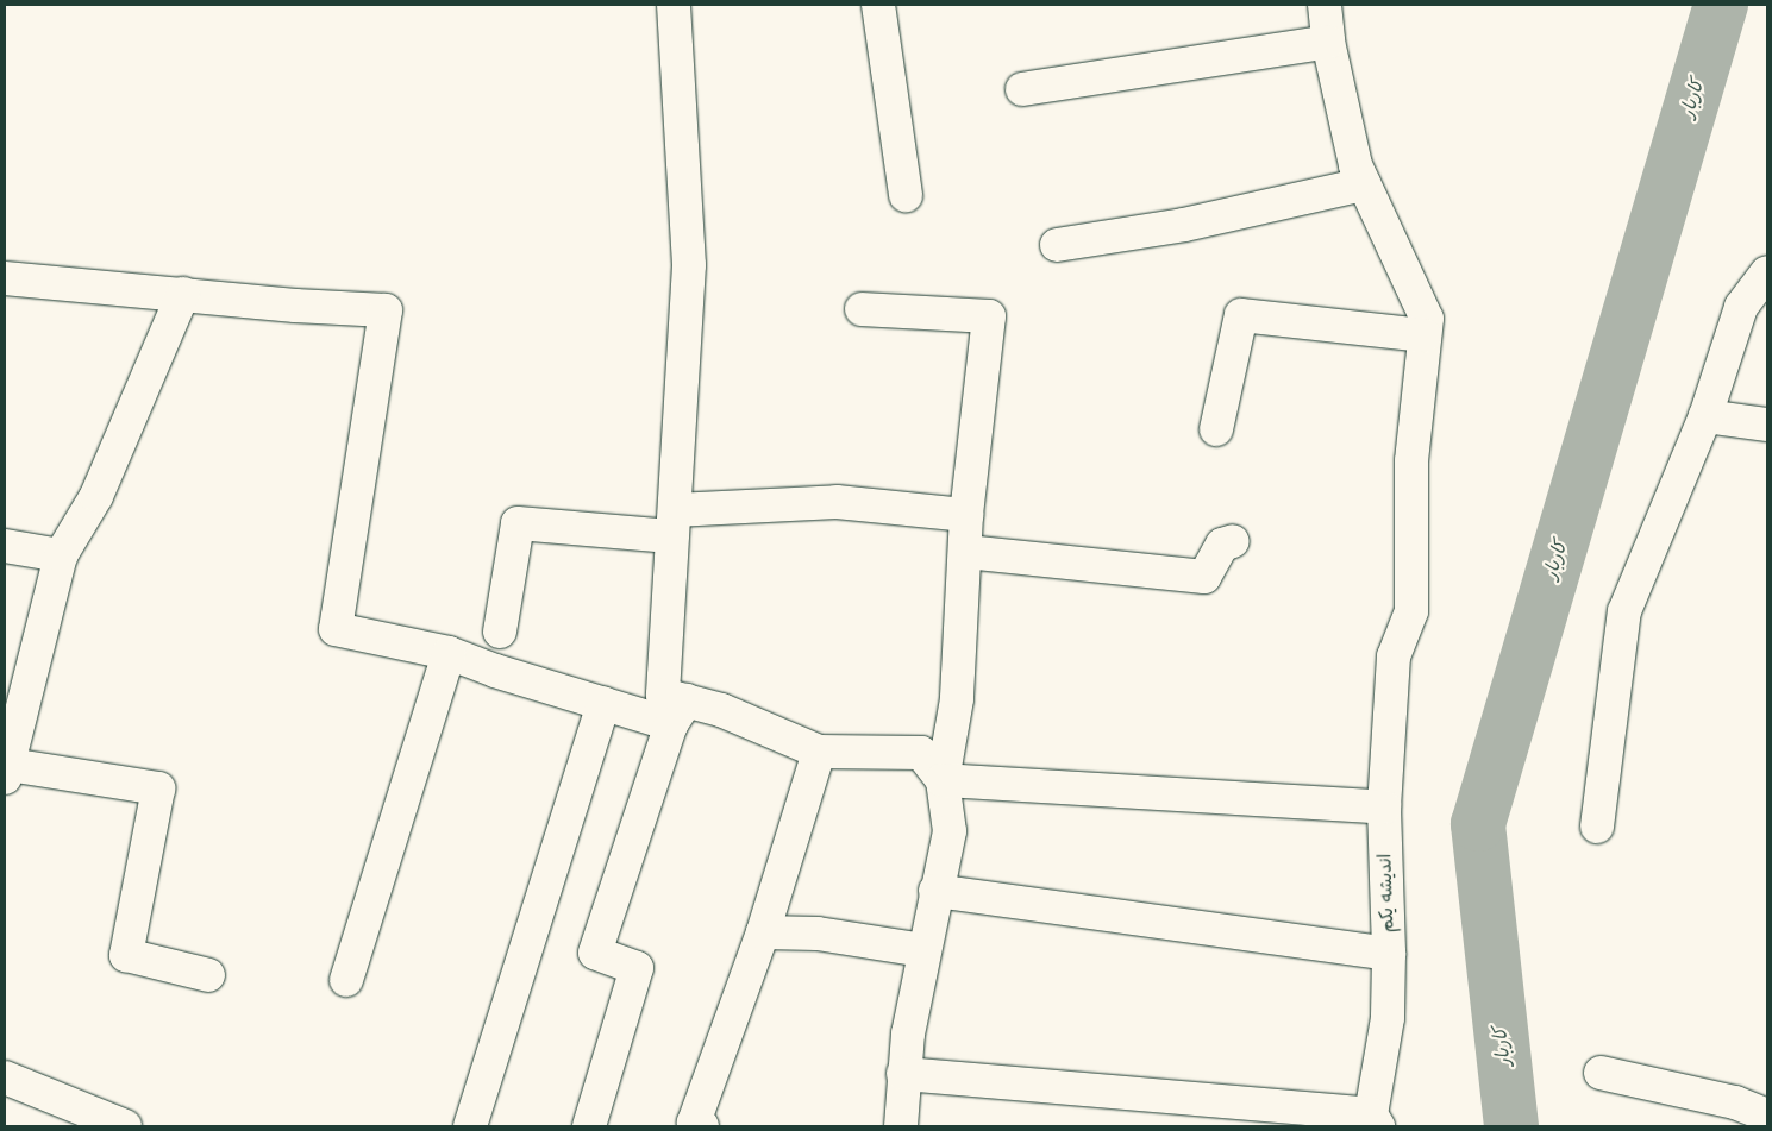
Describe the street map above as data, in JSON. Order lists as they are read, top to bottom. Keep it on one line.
{"streets":{"street":["اندیشه یکم"]},"water":["کاربار"]}
